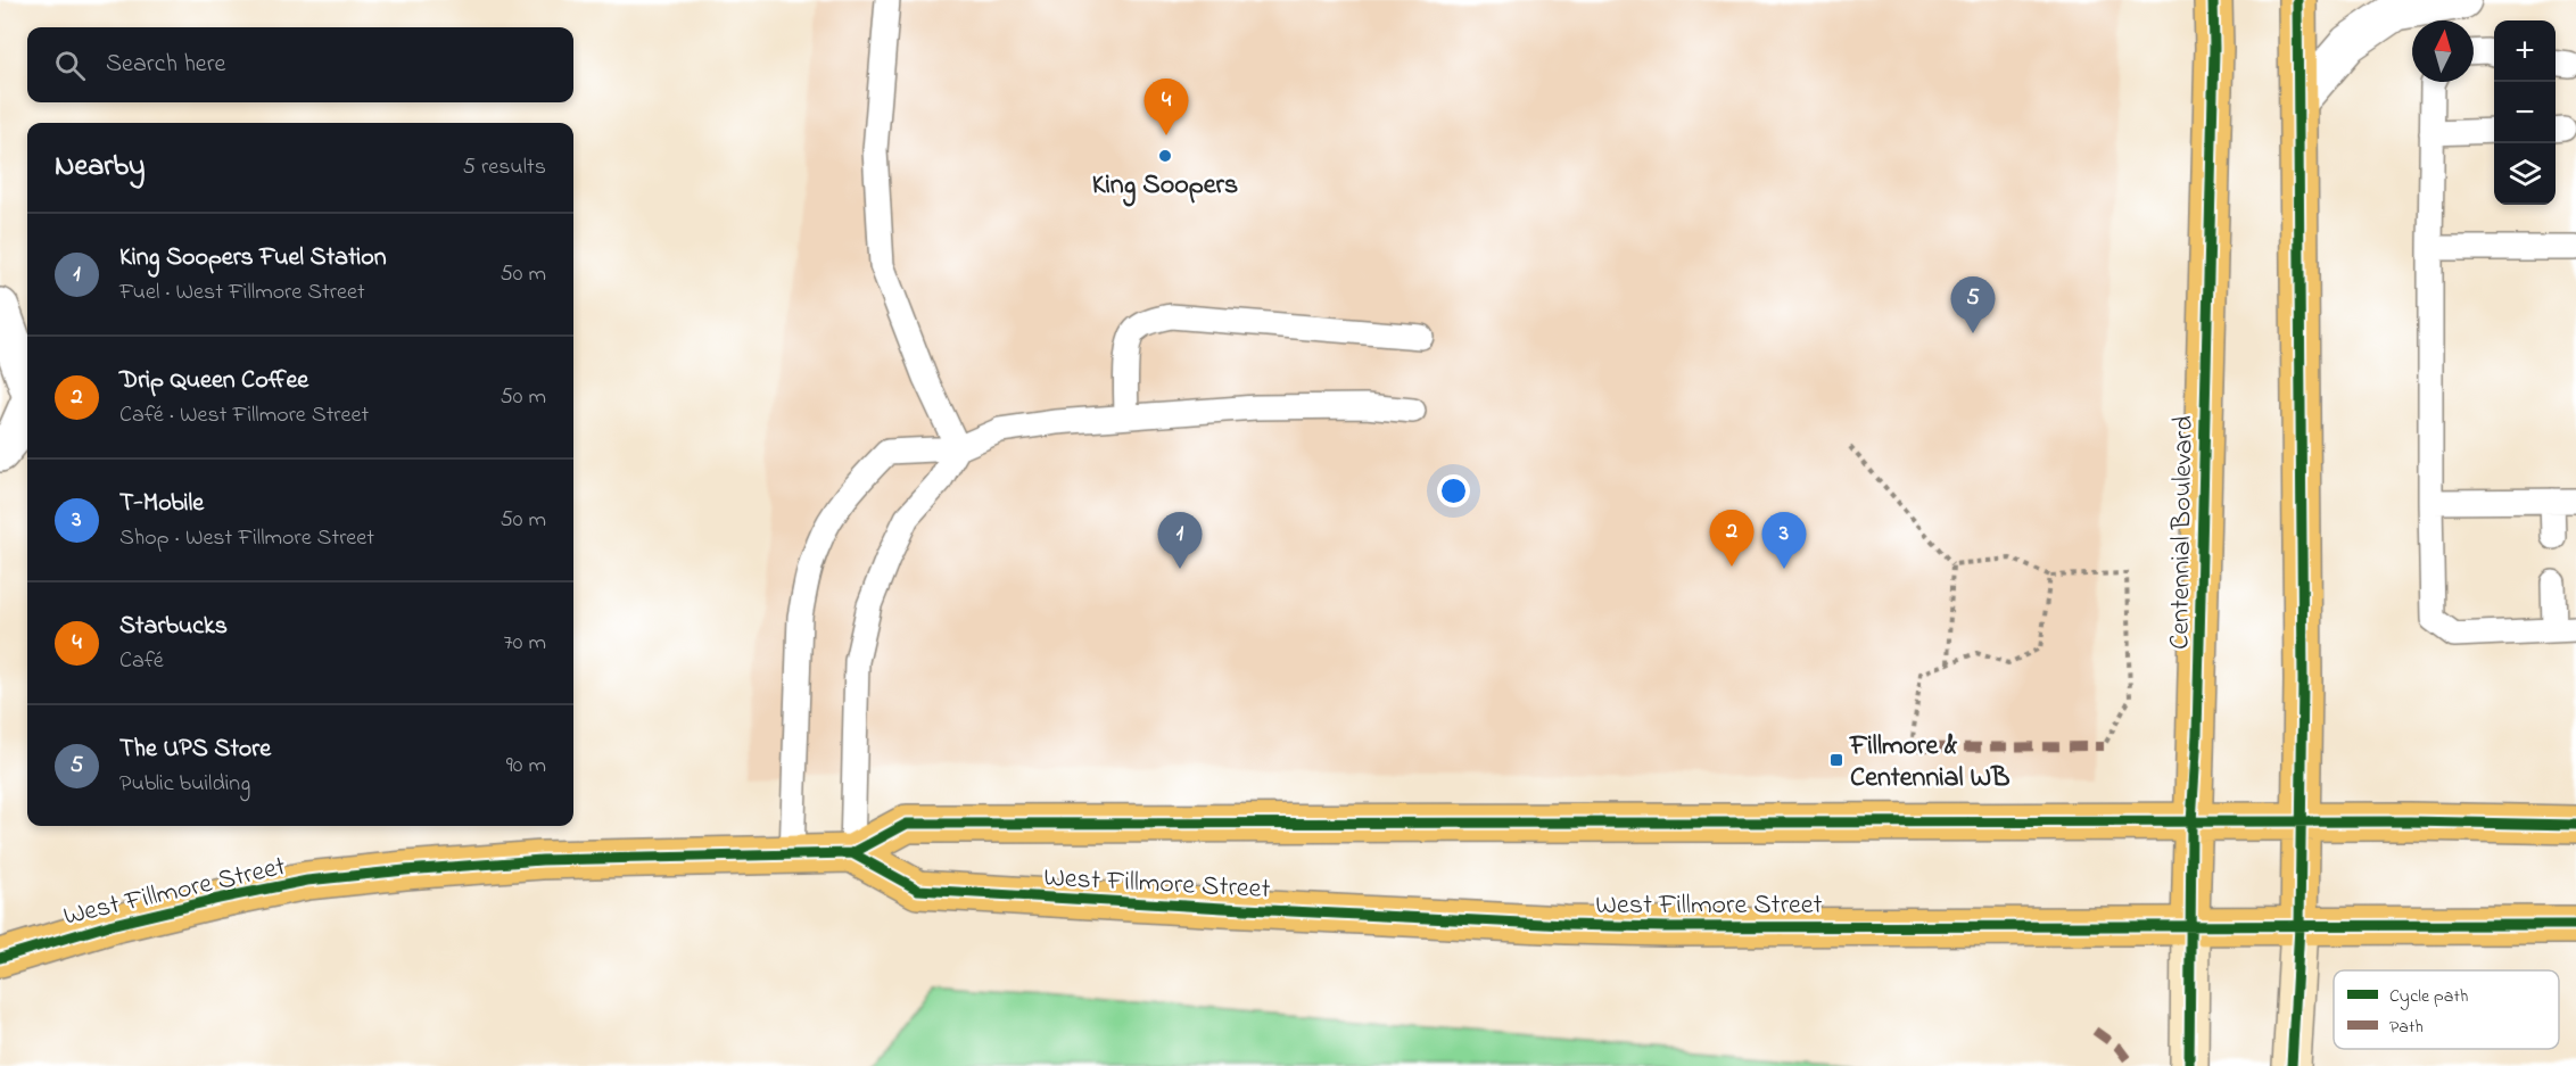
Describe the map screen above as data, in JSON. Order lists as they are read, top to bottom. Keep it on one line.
{"streets":{"main road":["Centennial Boulevard","West Fillmore Street"]},"crossings":[["Centennial Boulevard","West Fillmore Street"]],"places":{"other":["King Soopers"],"transit":["Fillmore & Centennial WB"]},"legend":["Cycle path","Path"],"north":"top","page":{"map_buttons":["+","−"],"search":"Search here","pins":["4","5","2","1","3"],"heading":["Nearby","5 results"],"list":[{"mark":"1","name":"King Soopers Fuel Station","note":"Fuel · West Fillmore Street","value":"50 m"},{"mark":"2","name":"Drip Queen Coffee","note":"Café · West Fillmore Street","value":"50 m"},{"mark":"3","name":"T-Mobile","note":"Shop · West Fillmore Street","value":"50 m"},{"mark":"4","name":"Starbucks","note":"Café","value":"70 m"},{"mark":"5","name":"The UPS Store","note":"Public building","value":"90 m"}]}}
